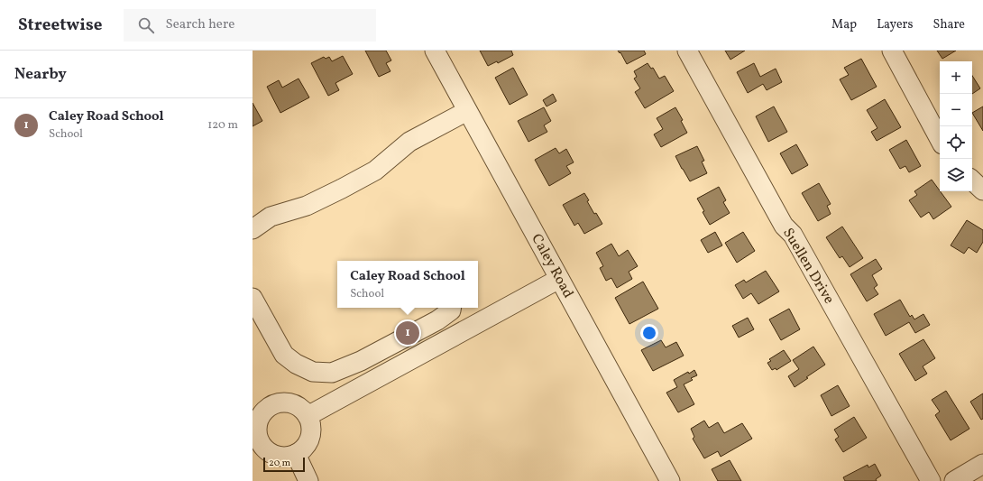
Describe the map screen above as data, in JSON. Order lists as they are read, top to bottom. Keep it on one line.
{"streets":{"street":["Caley Road","Suellen Drive"]},"scale_bar":"20 m","page":{"header":"Streetwise","search":"Search here","nav":["Map","Layers","Share"],"heading":"Nearby","map_buttons":["+","−"],"list":[{"mark":"1","name":"Caley Road School","note":"School","value":"120 m"}],"popup":["Caley Road School","School"],"pins":"1","scale":"20 m"}}
